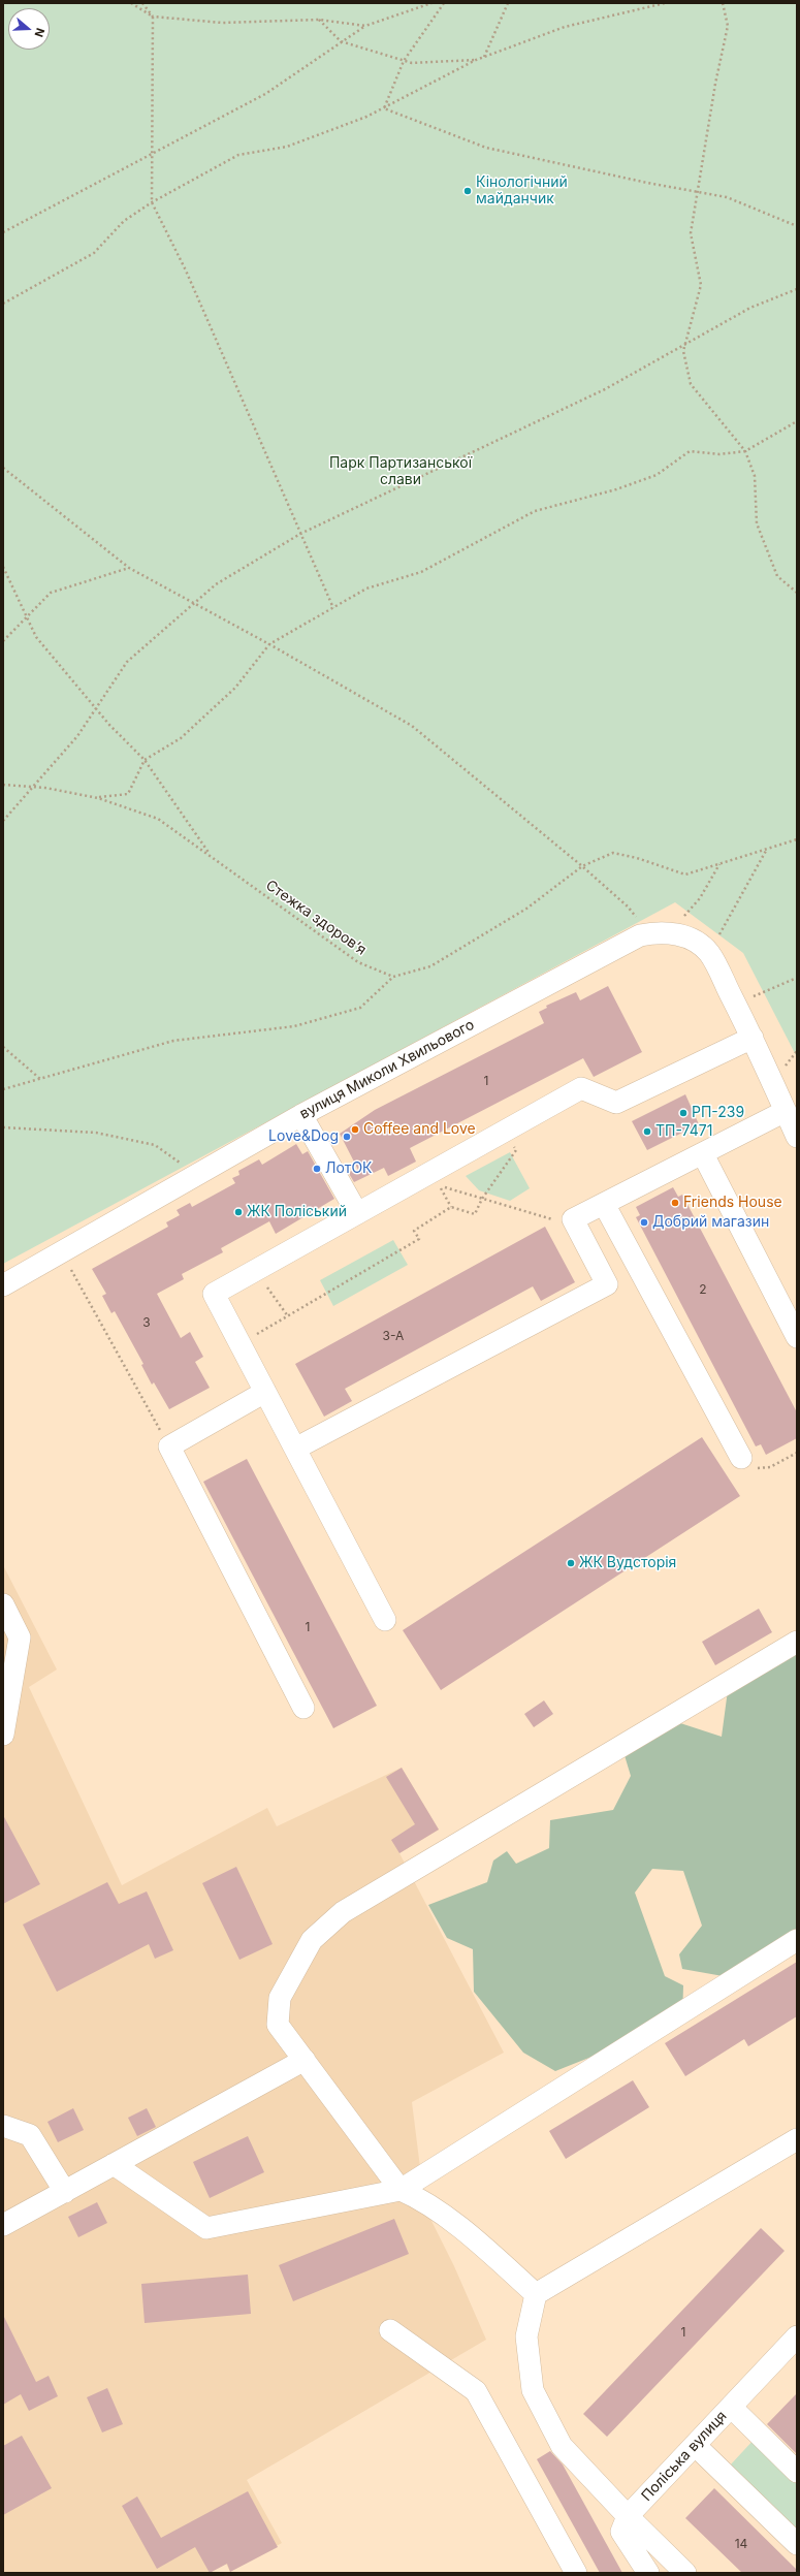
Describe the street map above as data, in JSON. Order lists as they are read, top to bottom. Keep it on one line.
{"streets":{"street":["вулиця Миколи Хвильового","Поліська вулиця"],"path":["Стежка здоров’я"]},"parks":["Парк Партизанської слави"],"places":["Кінологічний майданчик","РП-239","Coffee and Love","ТП-7471","Love&Dog","ЛотОК","Friends House","ЖК Поліський","Добрий магазин","ЖК Вудсторія"],"house_numbers":["1","2","3","3-А","1","1","14"],"north":"right"}
